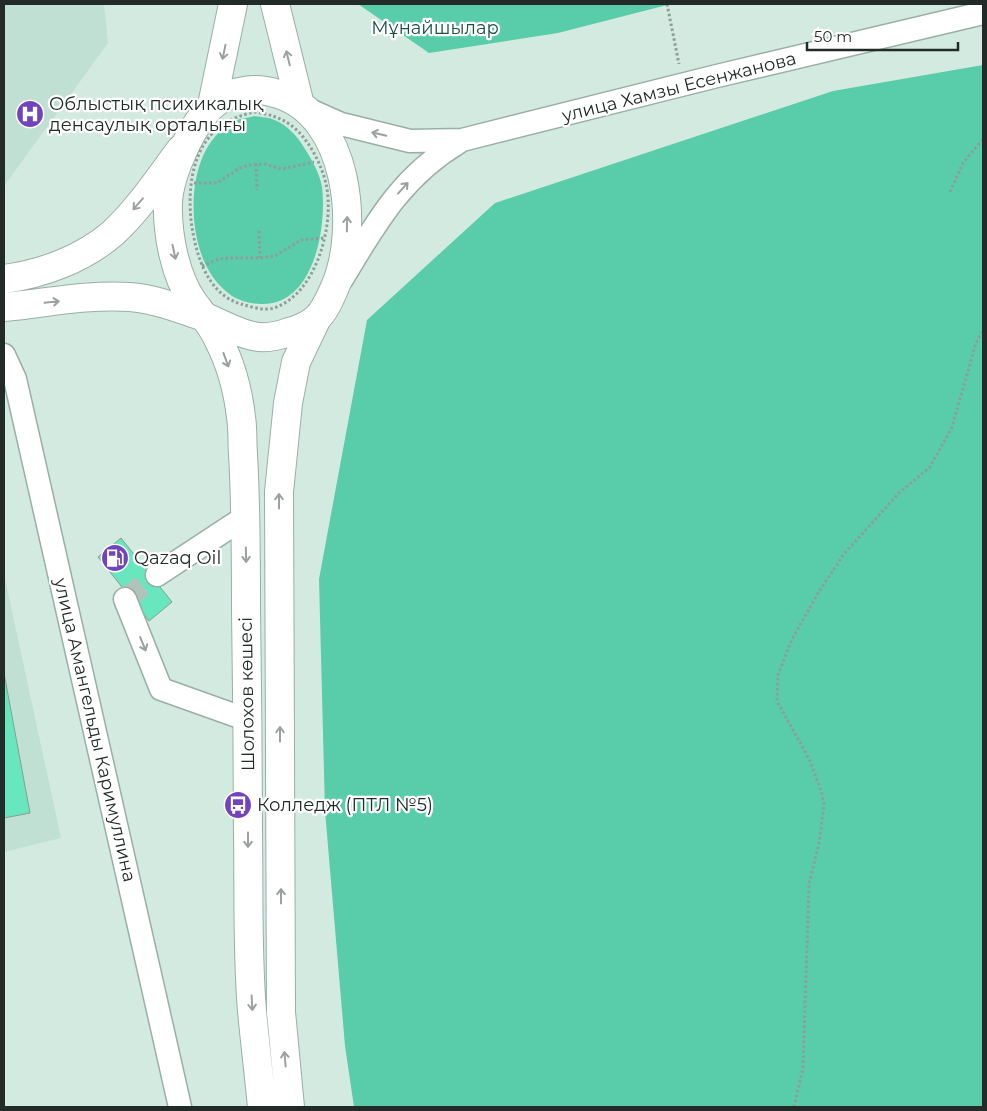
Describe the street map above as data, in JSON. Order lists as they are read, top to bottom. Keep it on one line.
{"streets":{"main road":["Шолохов көшесі"],"street":["улица Хамзы Есенжанова","улица Амангельды Каримуллина"]},"parks":["Мұнайшылар"],"places":{"hospital":["Облыстық психикалық денсаулық орталығы"],"fuel station":["Qazaq Oil"],"bus stop":["Колледж (ПТЛ №5)"]},"scale_bar":"50 m"}
